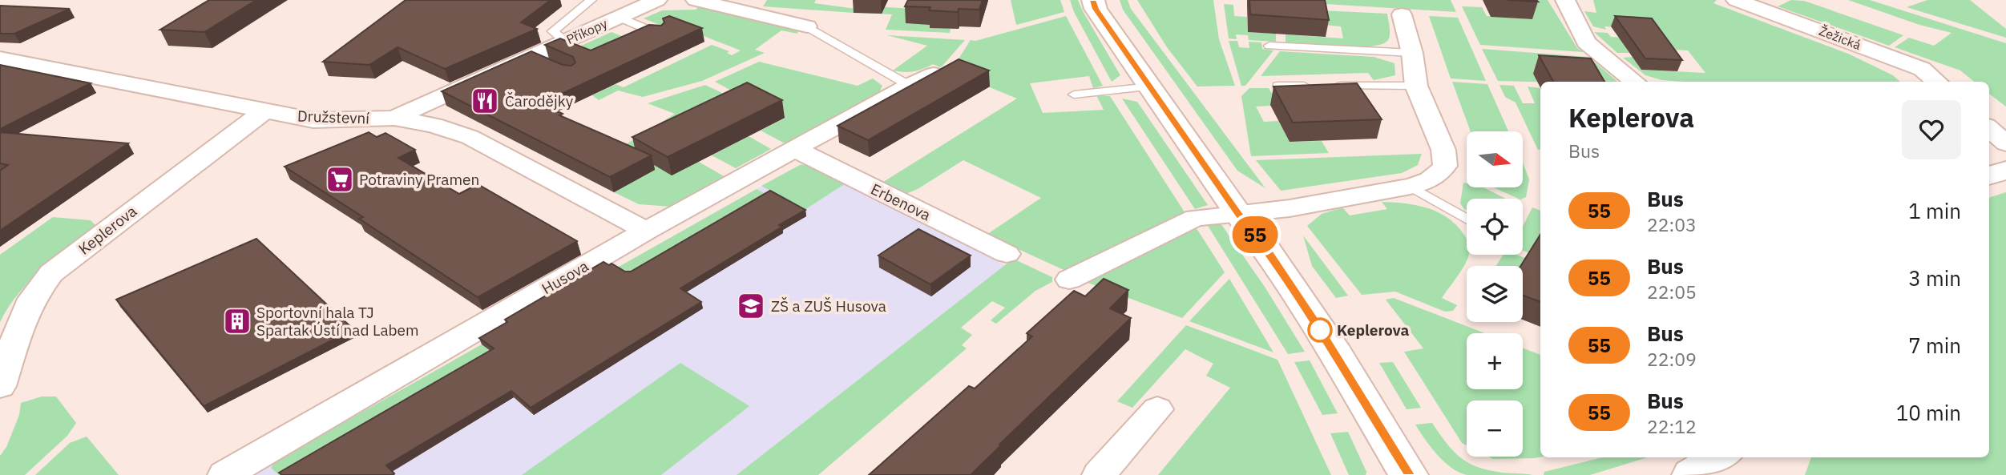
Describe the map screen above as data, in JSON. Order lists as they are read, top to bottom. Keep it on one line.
{"streets":{"street":["Příkopy","Žežická","Družstevní","Erbenova","Keplerova","Husova"]},"crossings":[["Příkopy","Družstevní"],["Družstevní","Keplerova"],["Družstevní","Husova"],["Erbenova","Husova"]],"places":{"restaurant":["Čarodějky"],"supermarket":["Potraviny Pramen"],"school or university":["ZŠ a ZUŠ Husova"],"building":["Sportovní hala TJ Spartak Ústí nad Labem"],"other":["Keplerova"]},"lines":["bus line 55"],"north":"right","page":{"on_map":"55","heading":["Keplerova","Bus"],"map_buttons":["+","−"],"list":[{"mark":"55","name":"Bus","note":"22:03","value":"1 min"},{"mark":"55","name":"Bus","note":"22:05","value":"3 min"},{"mark":"55","name":"Bus","note":"22:09","value":"7 min"},{"mark":"55","name":"Bus","note":"22:12","value":"10 min"}]}}
